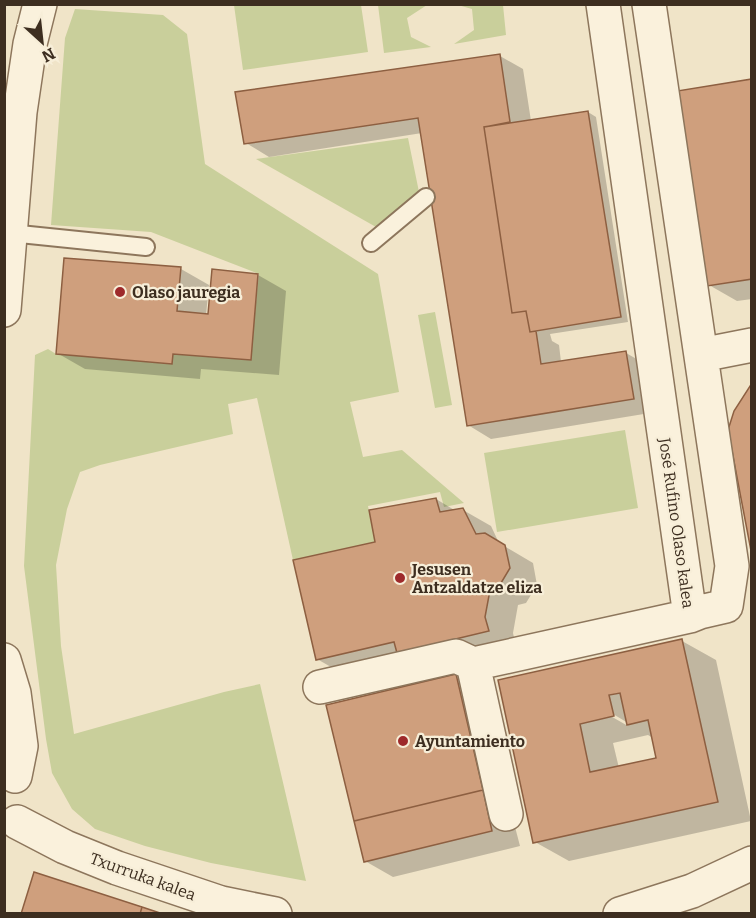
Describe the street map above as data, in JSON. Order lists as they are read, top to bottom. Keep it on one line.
{"streets":{"street":["José Rufino Olaso kalea","Txurruka kalea"]},"places":["Olaso jauregia","Jesusen Antzaldatze eliza","Ayuntamiento"],"north":"bottom right"}
